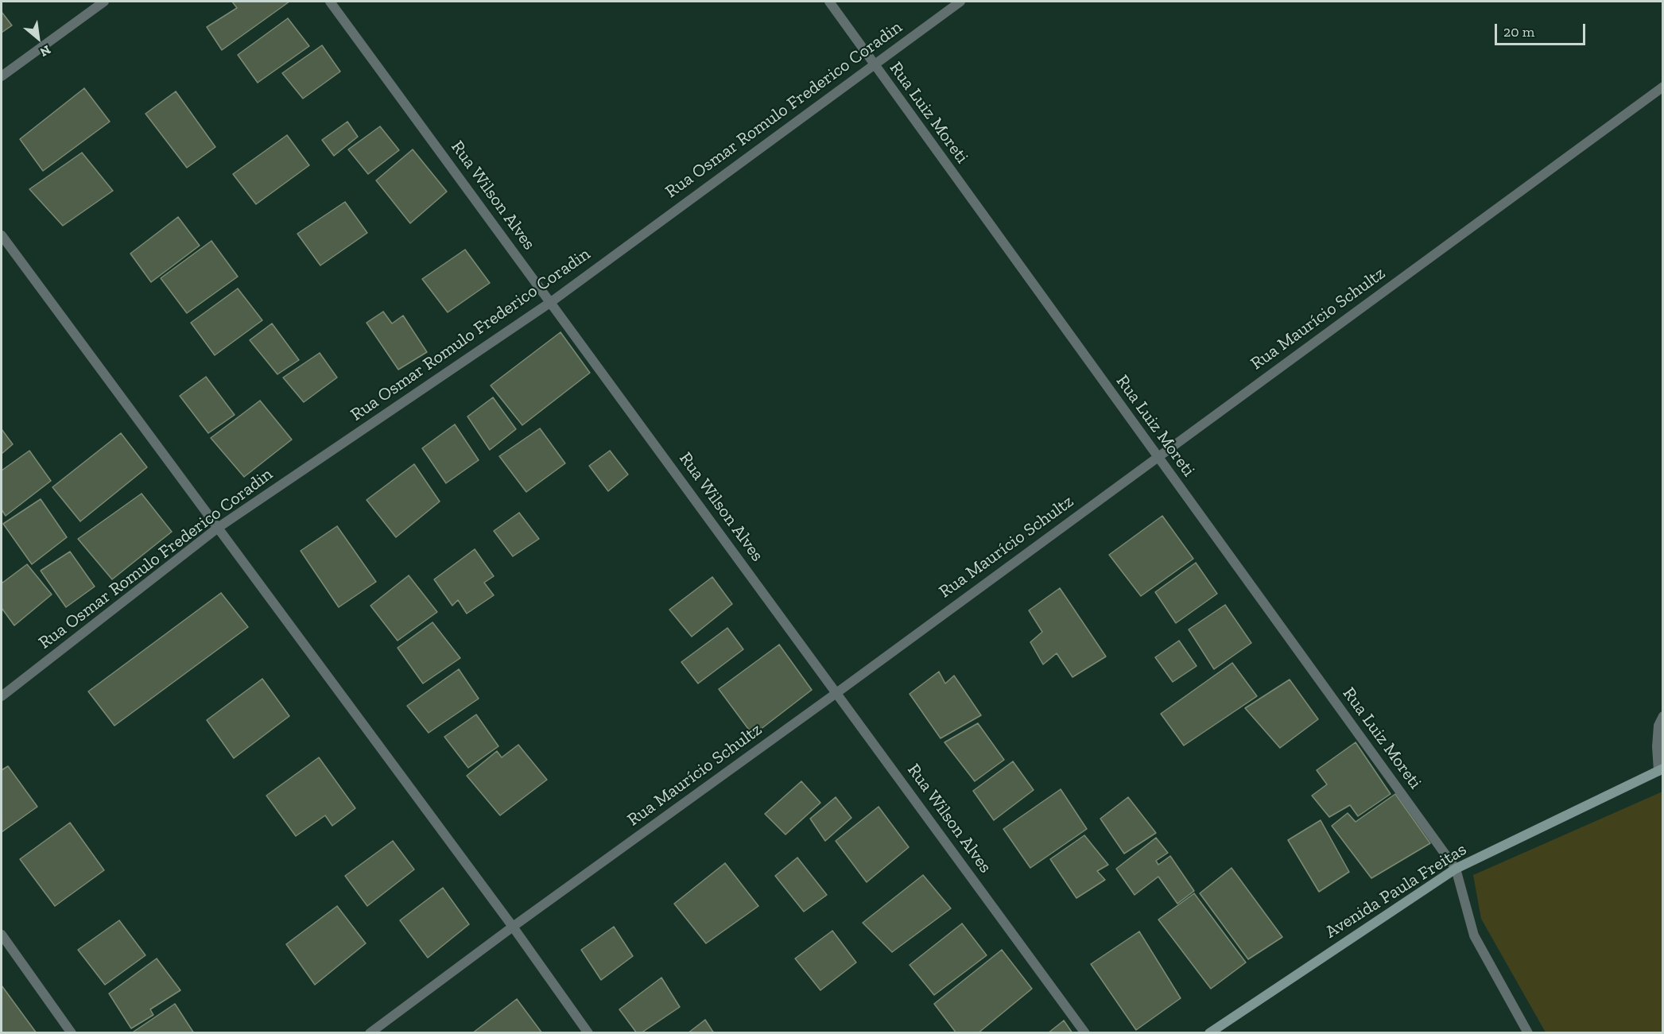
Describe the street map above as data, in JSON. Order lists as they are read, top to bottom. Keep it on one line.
{"streets":{"main road":["Avenida Paula Freitas"],"street":["Rua Osmar Romulo Frederico Coradin","Rua Luiz Moreti","Rua Wilson Alves","Rua Maurício Schultz"]},"crossings":[["Rua Osmar Romulo Frederico Coradin","Rua Luiz Moreti"],["Rua Osmar Romulo Frederico Coradin","Rua Wilson Alves"],["Rua Luiz Moreti","Rua Maurício Schultz"],["Rua Luiz Moreti","Avenida Paula Freitas"],["Rua Wilson Alves","Rua Maurício Schultz"]],"scale_bar":"20 m","north":"bottom right"}
